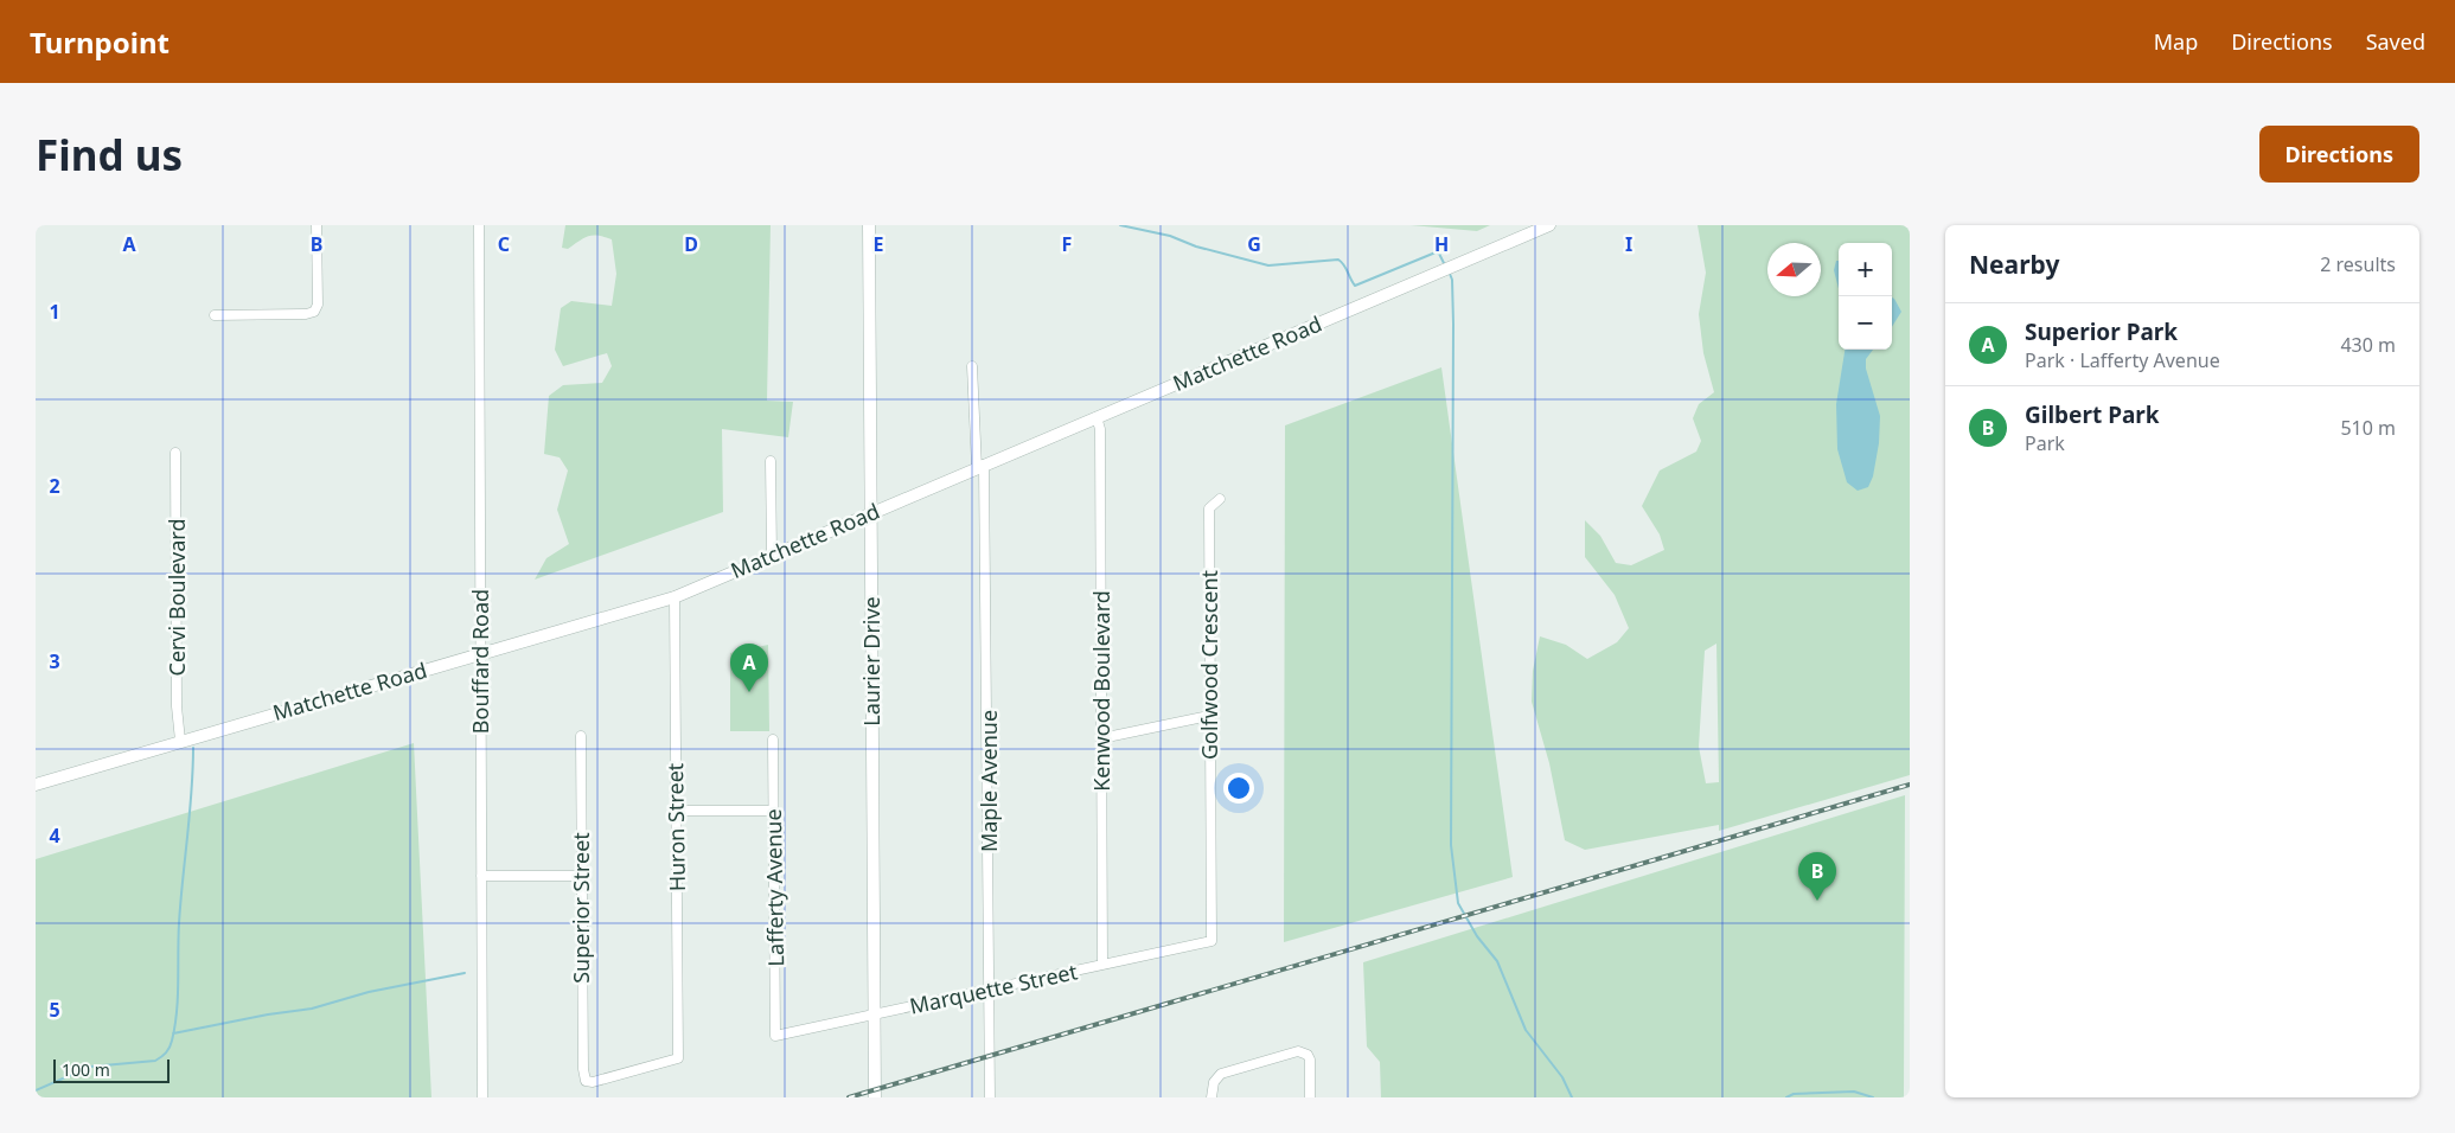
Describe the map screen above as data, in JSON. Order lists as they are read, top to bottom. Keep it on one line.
{"streets":{"street":["Matchette Road","Cervi Boulevard","Bouffard Road","Laurier Drive","Golfwood Crescent","Kenwood Boulevard","Maple Avenue","Huron Street","Lafferty Avenue","Superior Street","Marquette Street"]},"crossings":[["Matchette Road","Cervi Boulevard"],["Matchette Road","Bouffard Road"],["Matchette Road","Laurier Drive"],["Matchette Road","Kenwood Boulevard"],["Matchette Road","Maple Avenue"],["Matchette Road","Huron Street"],["Laurier Drive","Marquette Street"],["Golfwood Crescent","Marquette Street"],["Kenwood Boulevard","Marquette Street"],["Maple Avenue","Marquette Street"],["Huron Street","Superior Street"],["Lafferty Avenue","Marquette Street"]],"scale_bar":"100 m","north":"left","page":{"header":"Turnpoint","nav":["Map","Directions","Saved"],"buttons":"Directions","title":"Find us","heading":["Nearby","2 results"],"map_buttons":["+","−"],"list":[{"mark":"A","name":"Superior Park","note":"Park · Lafferty Avenue","value":"430 m"},{"mark":"B","name":"Gilbert Park","note":"Park","value":"510 m"}],"pins":["A","B"],"scale":"100 m"},"grid":{"columns":["A","B","C","D","E","F","G","H","I"],"rows":["1","2","3","4","5"]}}
